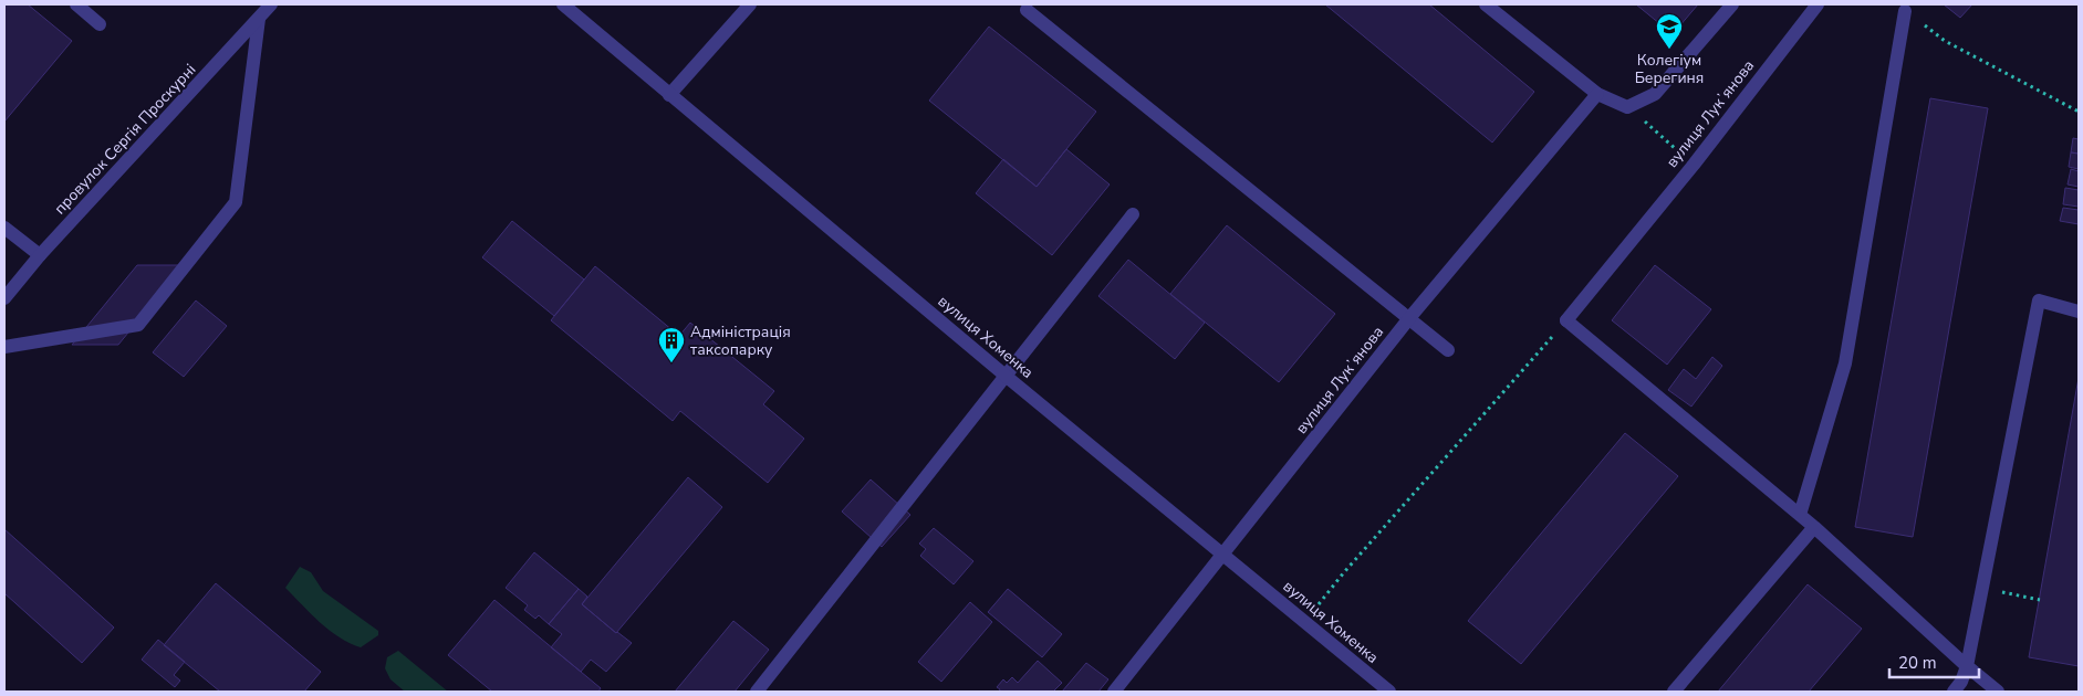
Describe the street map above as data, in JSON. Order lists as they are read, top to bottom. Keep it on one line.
{"streets":{"street":["вулиця Лукʼянова","провулок Сергія Проскурні","вулиця Хоменка"]},"crossings":[["вулиця Лукʼянова","вулиця Хоменка"]],"places":{"school or university":["Колегіум Берегиня"],"building":["Адміністрація таксопарку"]},"scale_bar":"20 m"}
